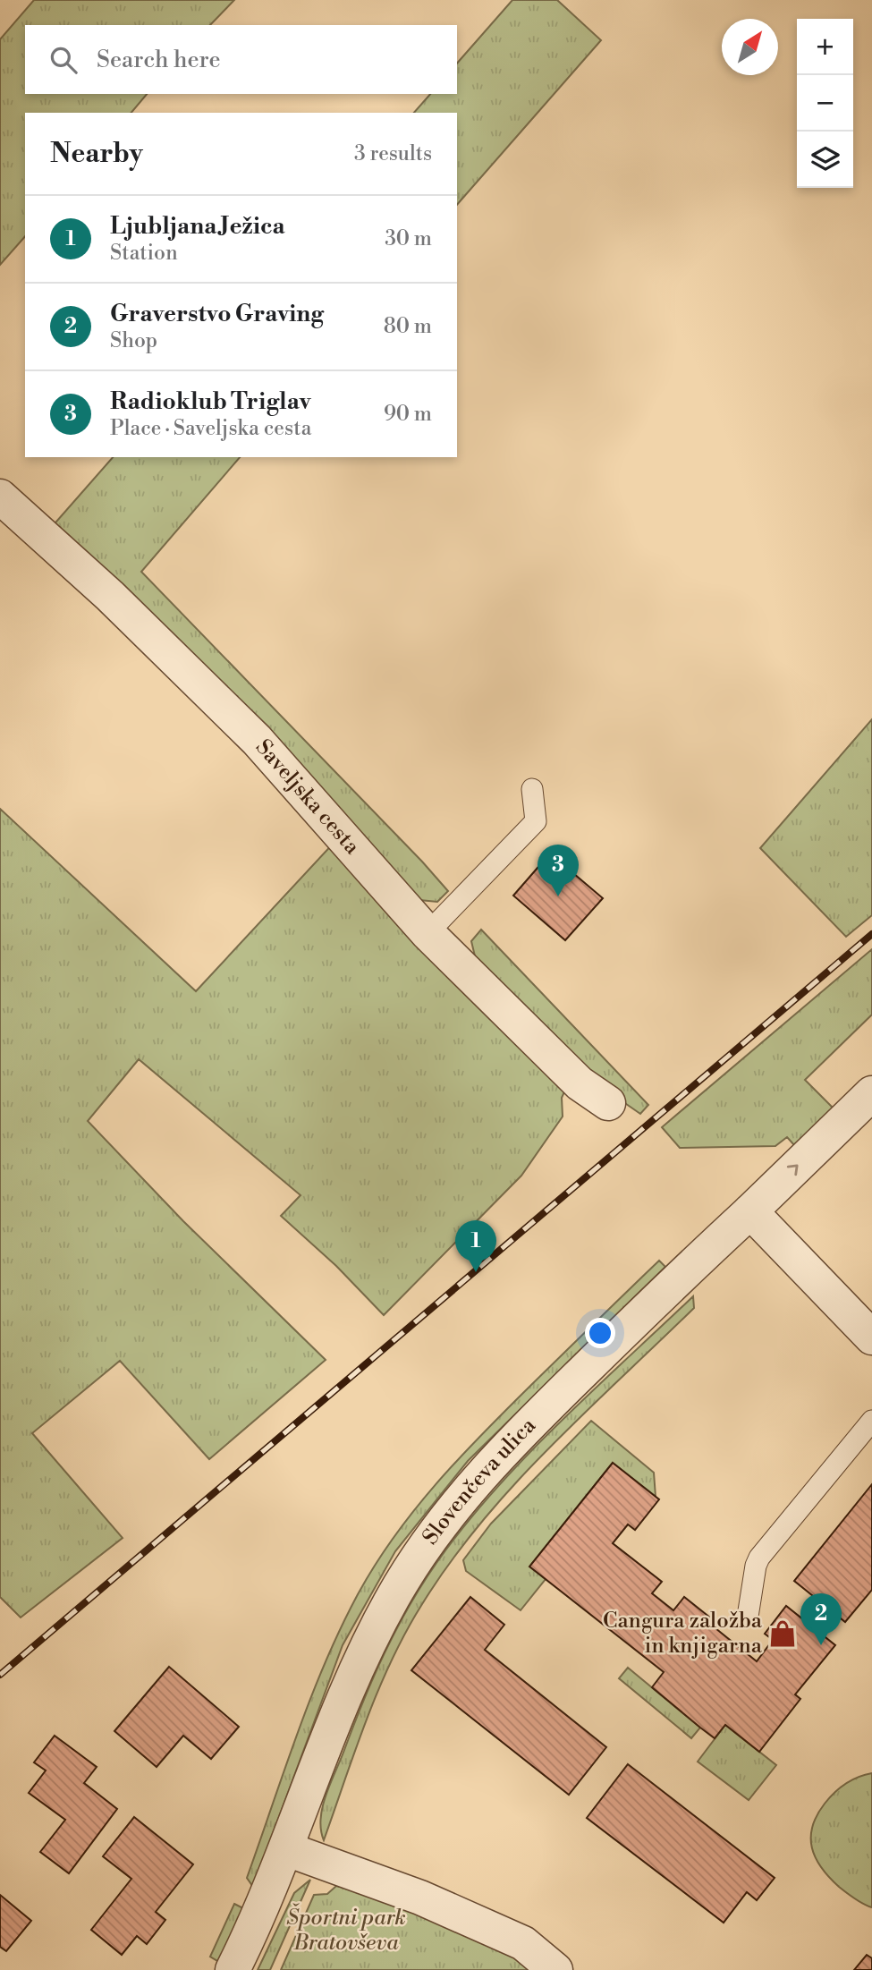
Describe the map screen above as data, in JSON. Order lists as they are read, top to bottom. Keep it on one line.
{"streets":{"street":["Saveljska cesta","Slovenčeva ulica"]},"parks":["Športni park Bratovševa"],"places":{"shop":["Cangura založba in knjigarna"]},"north":"top right","page":{"map_buttons":["+","−"],"search":"Search here","heading":["Nearby","3 results"],"list":[{"mark":"1","name":"Ljubljana Ježica","note":"Station","value":"30 m"},{"mark":"2","name":"Graverstvo Graving","note":"Shop","value":"80 m"},{"mark":"3","name":"Radioklub Triglav","note":"Place · Saveljska cesta","value":"90 m"}],"pins":["3","1","2"]}}
